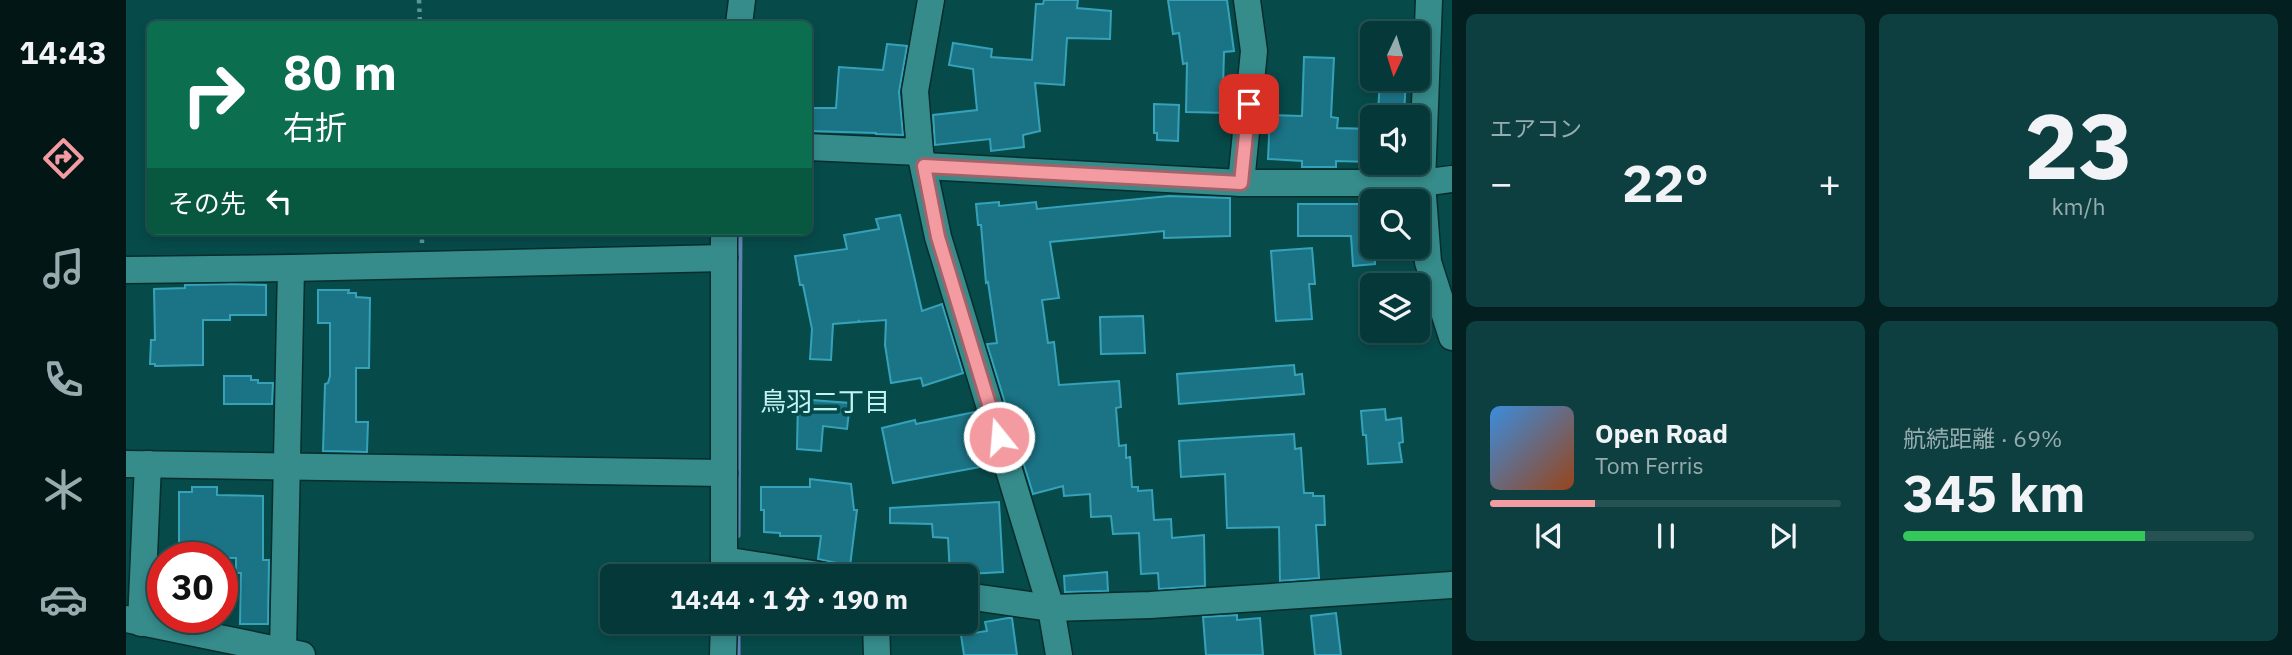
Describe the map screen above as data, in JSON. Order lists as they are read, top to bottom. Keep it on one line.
{"districts":["鳥羽二丁目"],"north":"bottom","page":{"tabs":"14:43","tile":["エアコン",["23","km/h"],["航続距離 · 69%","345 km"]],"turn":["80 m","右折"],"heat":["−","22°","+"],"then":"その先","song":["Open Road","Tom Ferris"],"limit":"30","trip":"14:44 · 1 分 · 190 m"}}
